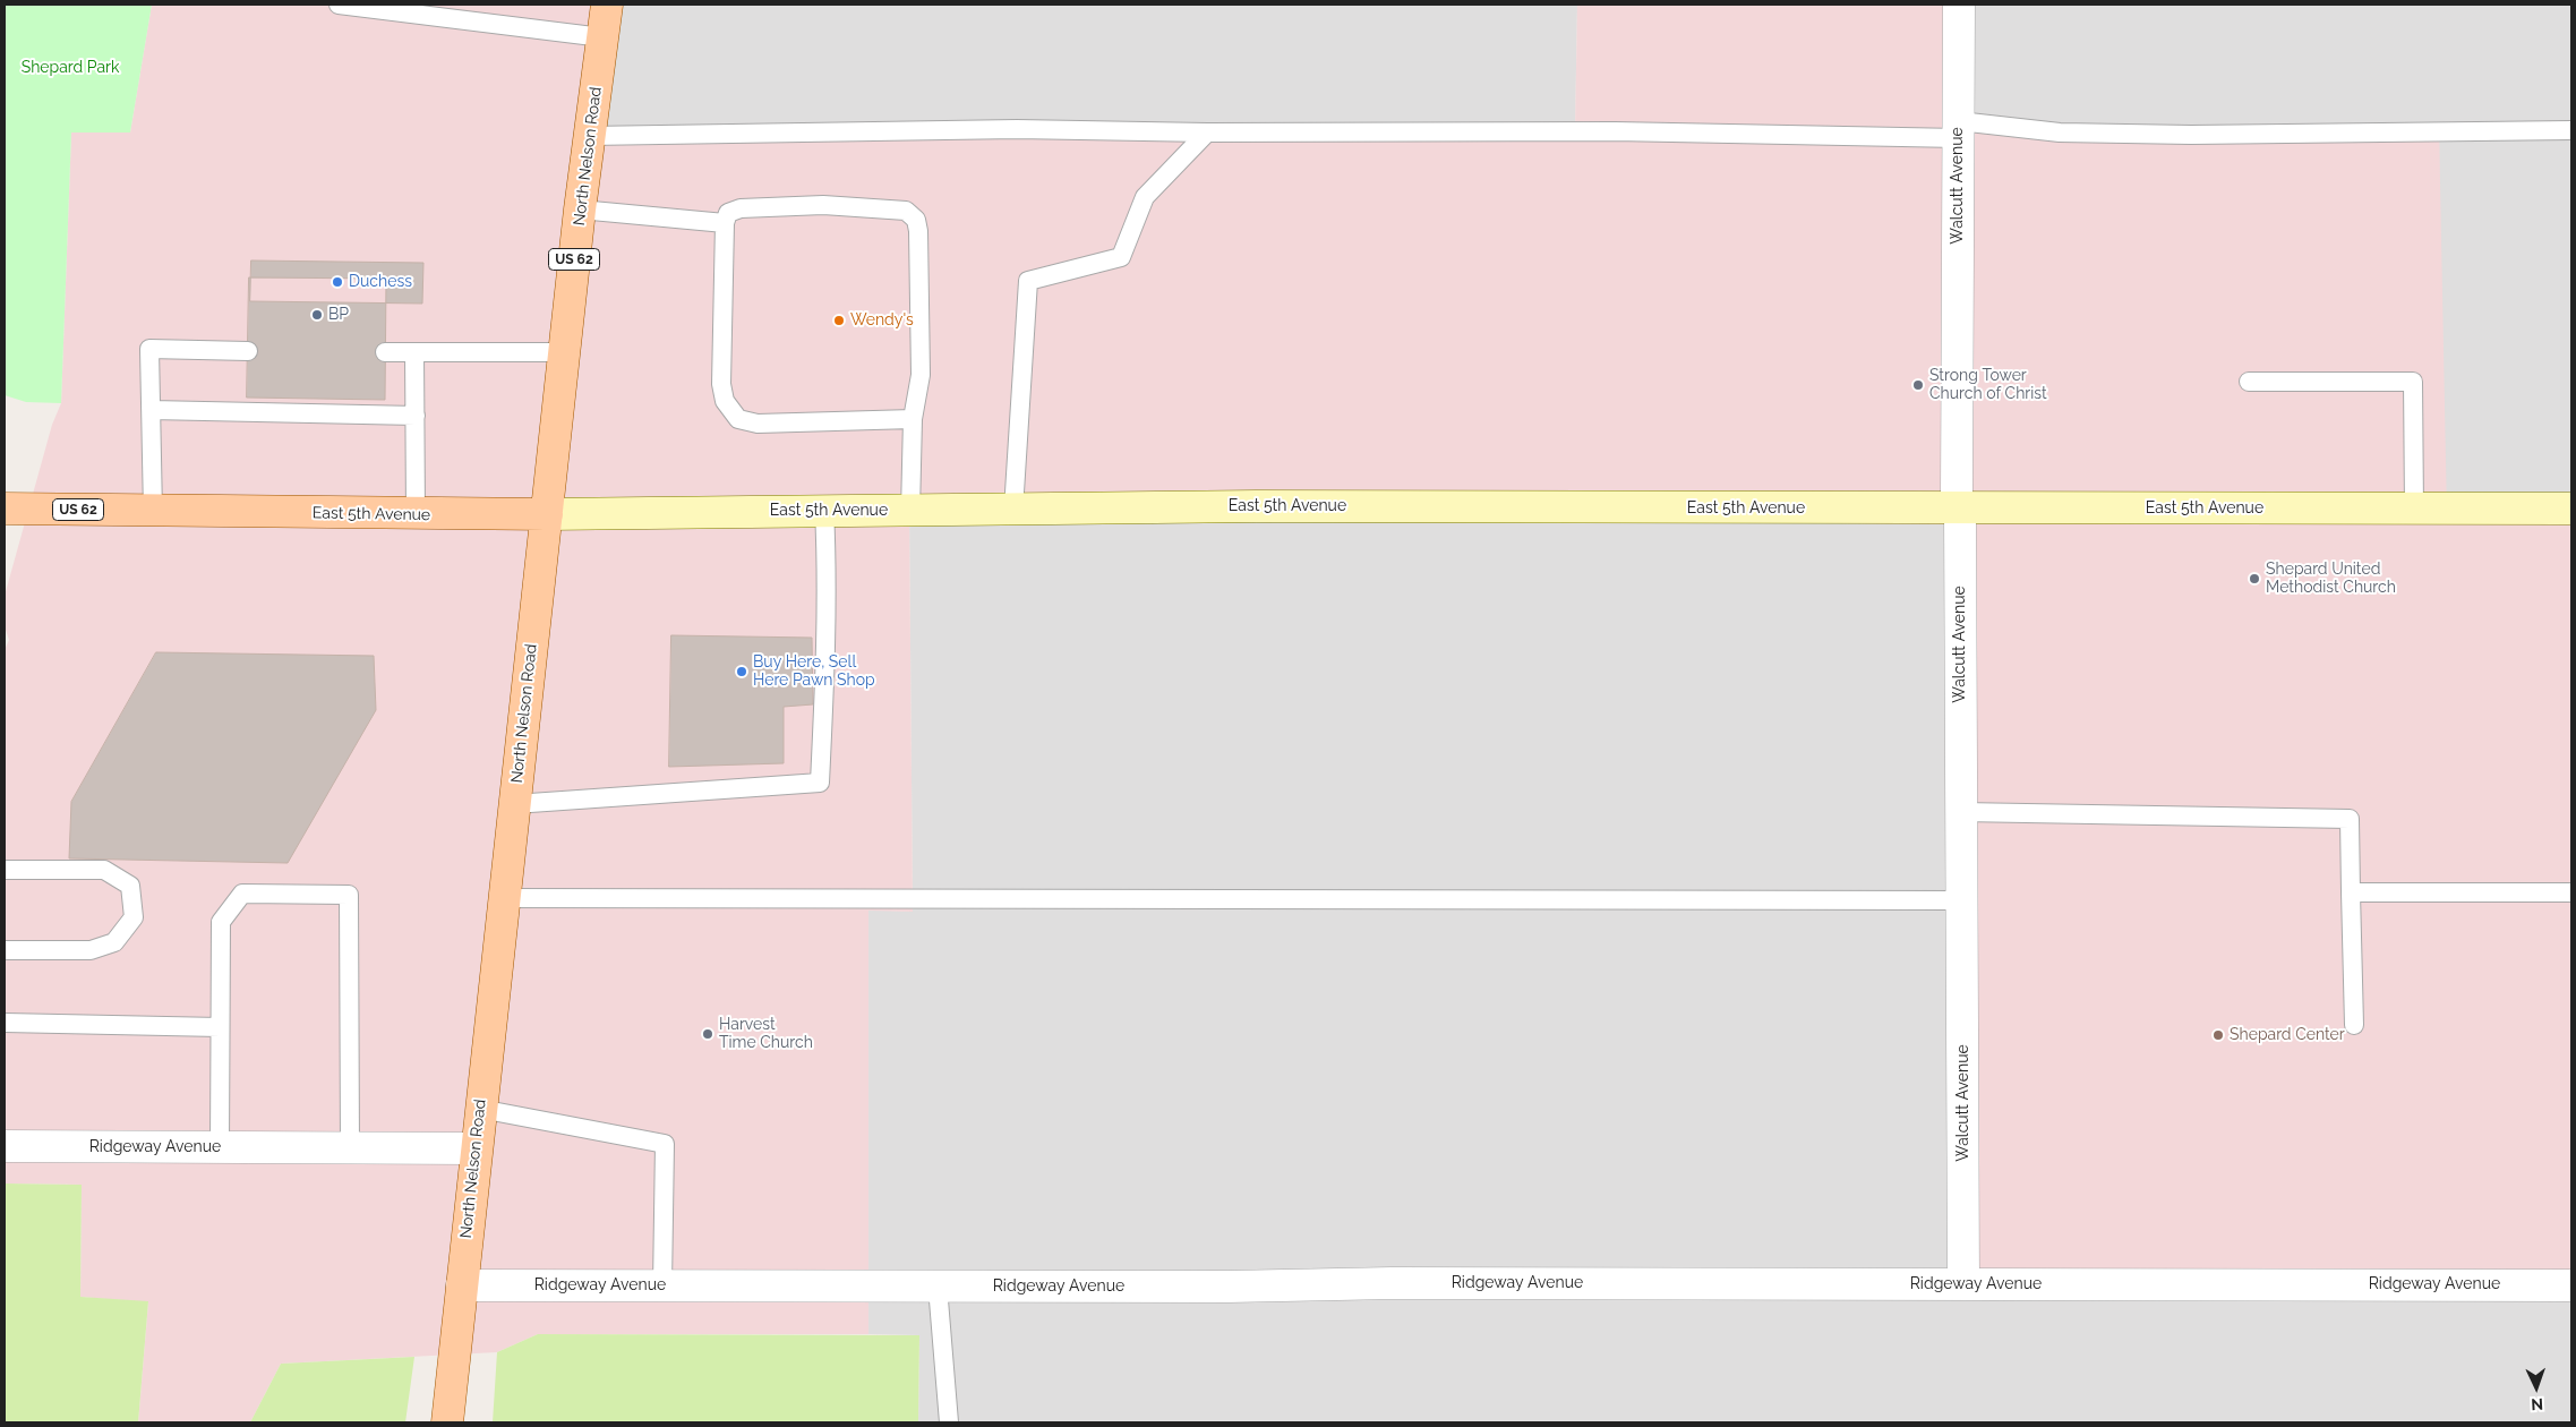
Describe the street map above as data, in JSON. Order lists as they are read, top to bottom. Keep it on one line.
{"streets":{"main road":["North Nelson Road","US 62","East 5th Avenue"],"street":["Walcutt Avenue","Ridgeway Avenue"]},"crossings":[["North Nelson Road","East 5th Avenue"],["North Nelson Road","Ridgeway Avenue"],["Walcutt Avenue","East 5th Avenue"],["Walcutt Avenue","Ridgeway Avenue"]],"parks":["Shepard Park"],"places":["Duchess","BP","Wendy's","Strong Tower Church of Christ","Shepard United Methodist Church","Buy Here, Sell Here Pawn Shop","Harvest Time Church","Shepard Center"],"north":"bottom"}
